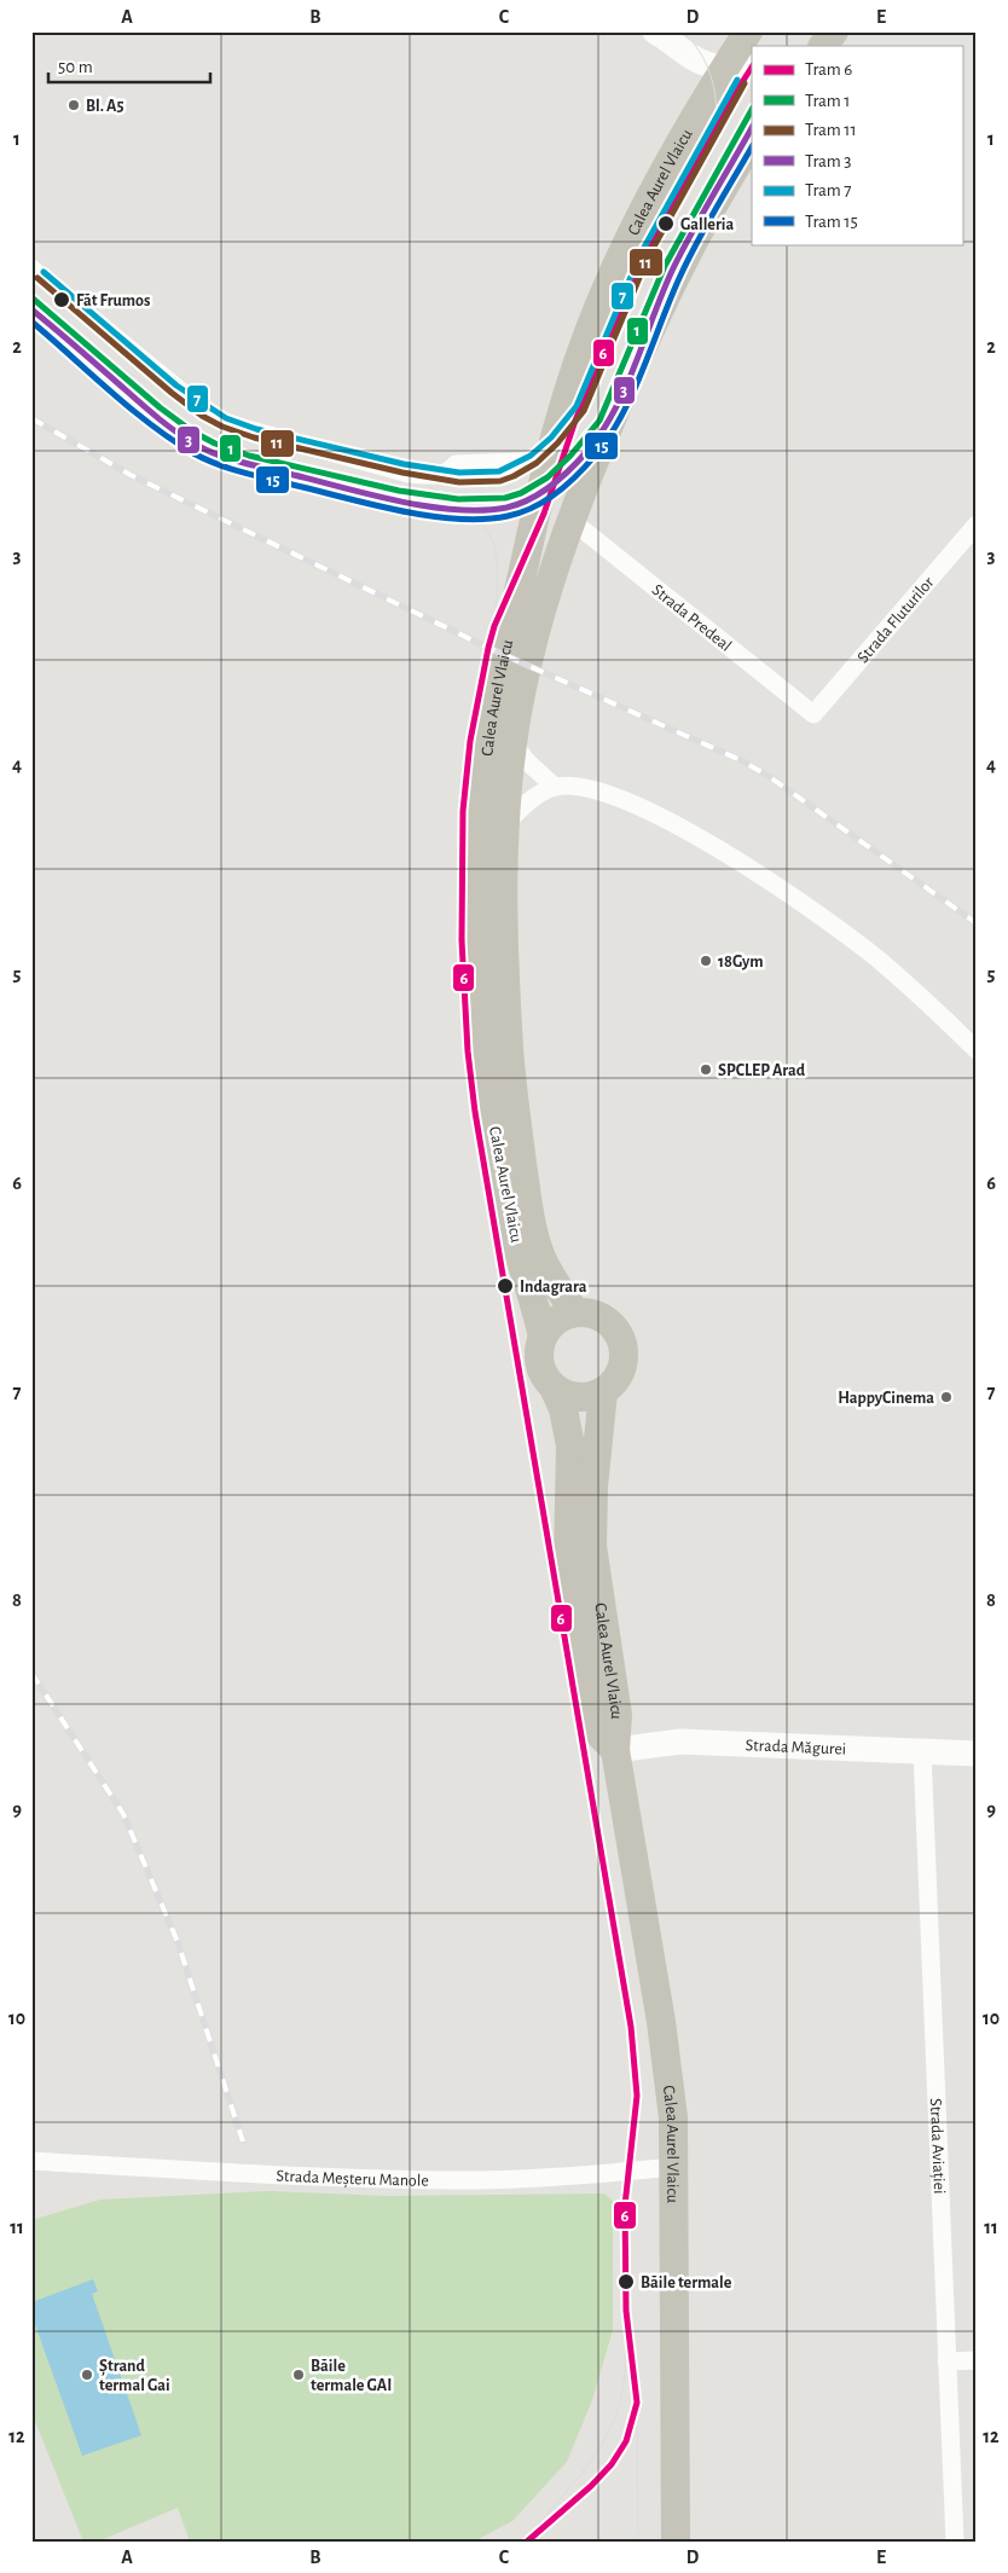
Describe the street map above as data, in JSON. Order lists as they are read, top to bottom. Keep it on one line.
{"streets":{"main road":["Calea Aurel Vlaicu"],"street":["Strada Predeal","Strada Fluturilor","Strada Măgurei","Strada Aviației","Strada Meșteru Manole"]},"crossings":[["Calea Aurel Vlaicu","Strada Predeal"],["Calea Aurel Vlaicu","Strada Măgurei"],["Calea Aurel Vlaicu","Strada Meșteru Manole"],["Strada Predeal","Strada Fluturilor"],["Strada Măgurei","Strada Aviației"]],"places":["Bl. A5","Galleria","Făt Frumos","18Gym","SPCLEP Arad","Indagrara","HappyCinema","Băile termale","Ștrand termal Gai","Băile termale GAI"],"lines":["tram line 6","tram line 7","tram line 11","tram line 1","tram line 3","tram line 15"],"legend":["Tram 6","Tram 1","Tram 11","Tram 3","Tram 7","Tram 15"],"scale_bar":"50 m","grid":{"columns":["A","B","C","D","E"],"rows":["1","2","3","4","5","6","7","8","9","10","11","12"]}}
